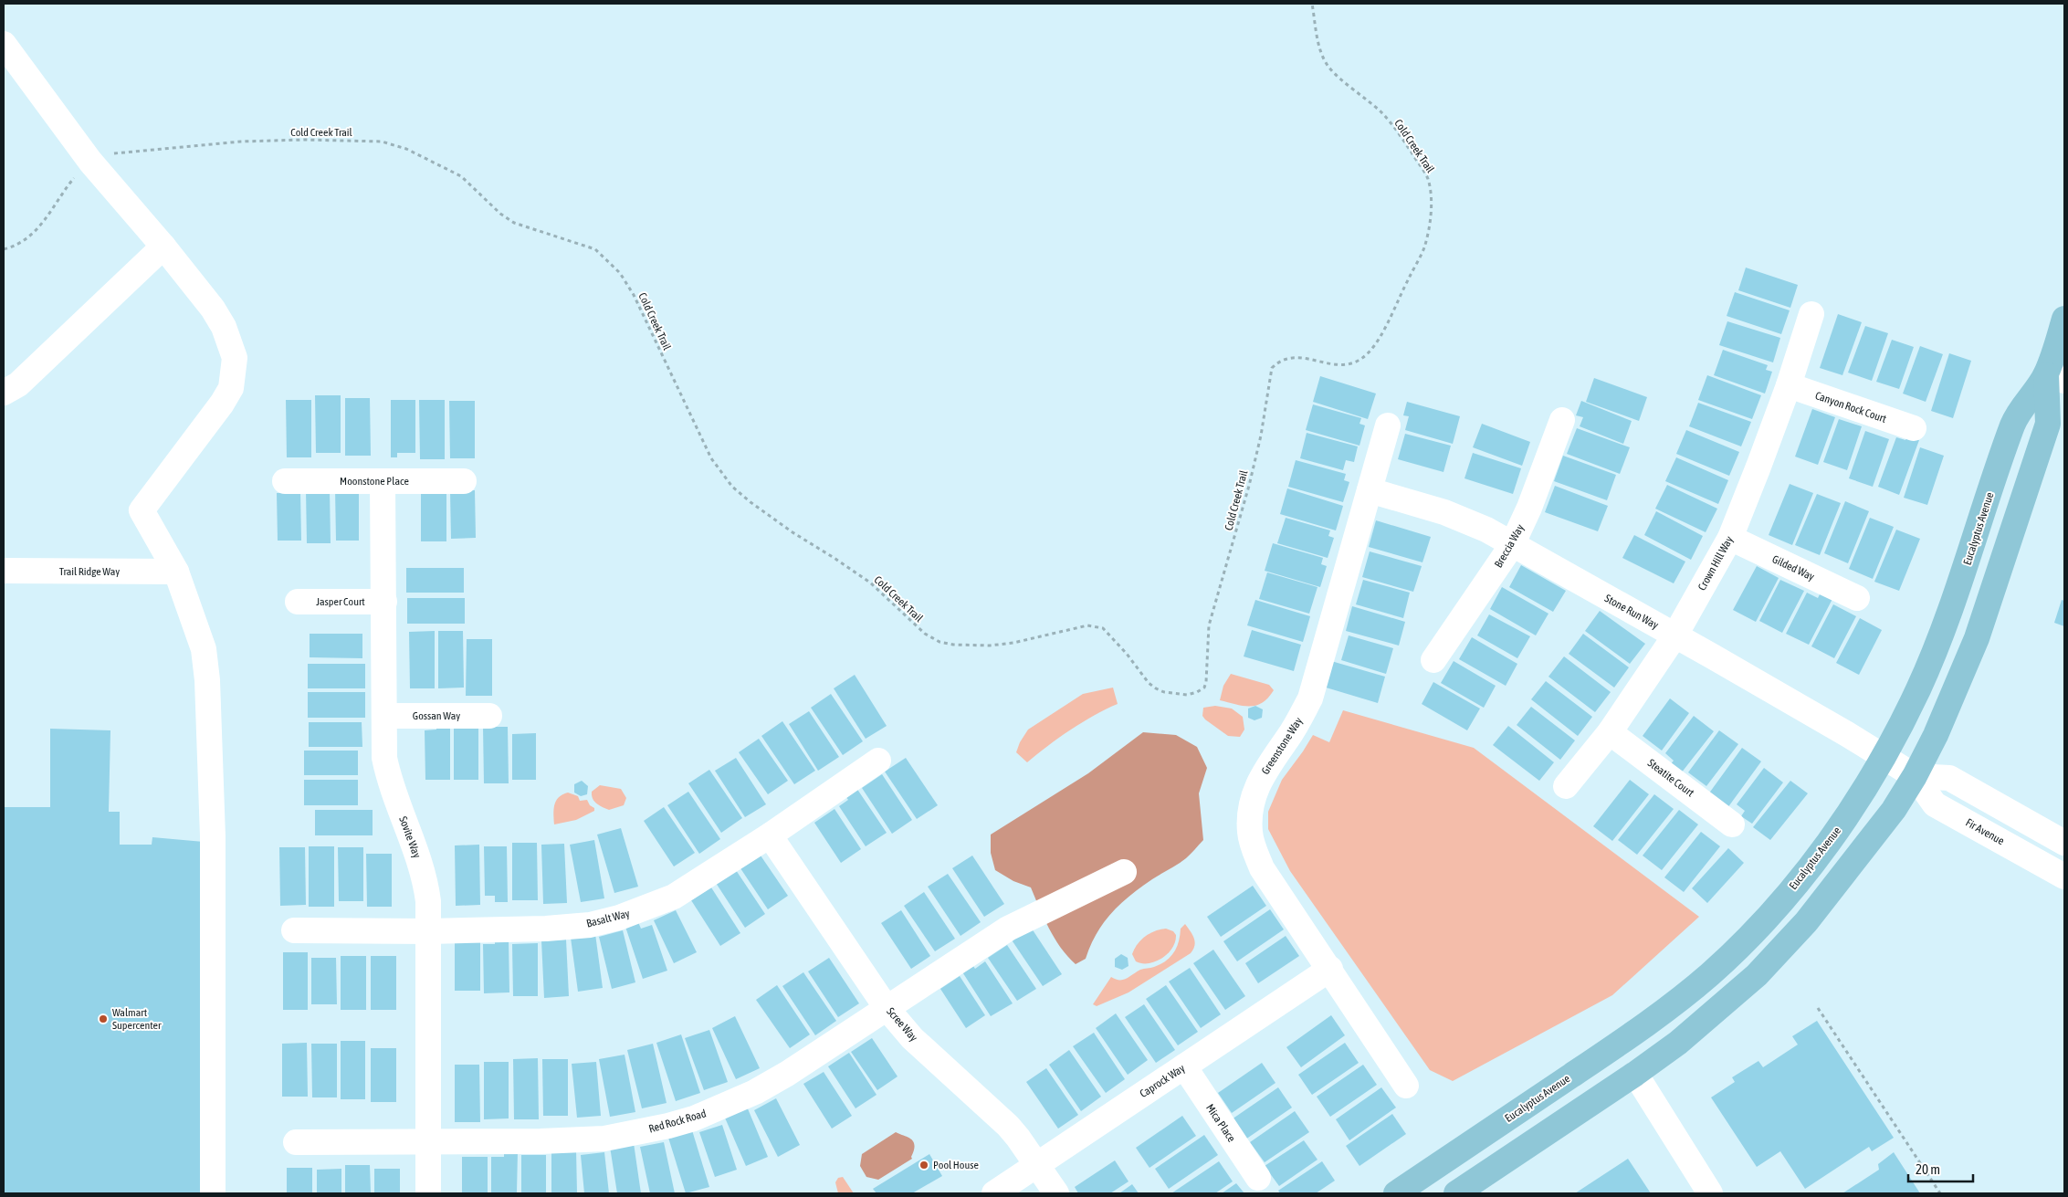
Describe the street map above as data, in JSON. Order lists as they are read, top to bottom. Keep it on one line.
{"streets":{"main road":["Eucalyptus Avenue"],"street":["Canyon Rock Court","Moonstone Place","Breccia Way","Crown Hill Way","Gilded Way","Trail Ridge Way","Jasper Court","Stone Run Way","Gossan Way","Greenstone Way","Steatite Court","Fir Avenue","Sovite Way","Basalt Way","Scree Way","Caprock Way","Red Rock Road","Mica Place"],"path":["Cold Creek Trail"]},"crossings":[["Canyon Rock Court","Crown Hill Way"],["Moonstone Place","Sovite Way"],["Eucalyptus Avenue","Stone Run Way"],["Eucalyptus Avenue","Fir Avenue"],["Breccia Way","Stone Run Way"],["Crown Hill Way","Gilded Way"],["Crown Hill Way","Stone Run Way"],["Crown Hill Way","Steatite Court"],["Jasper Court","Sovite Way"],["Stone Run Way","Greenstone Way"],["Stone Run Way","Fir Avenue"],["Gossan Way","Sovite Way"],["Greenstone Way","Caprock Way"],["Sovite Way","Basalt Way"],["Sovite Way","Red Rock Road"],["Basalt Way","Scree Way"],["Scree Way","Caprock Way"],["Scree Way","Red Rock Road"],["Caprock Way","Mica Place"]],"places":["Walmart Supercenter","Pool House"],"scale_bar":"20 m"}
